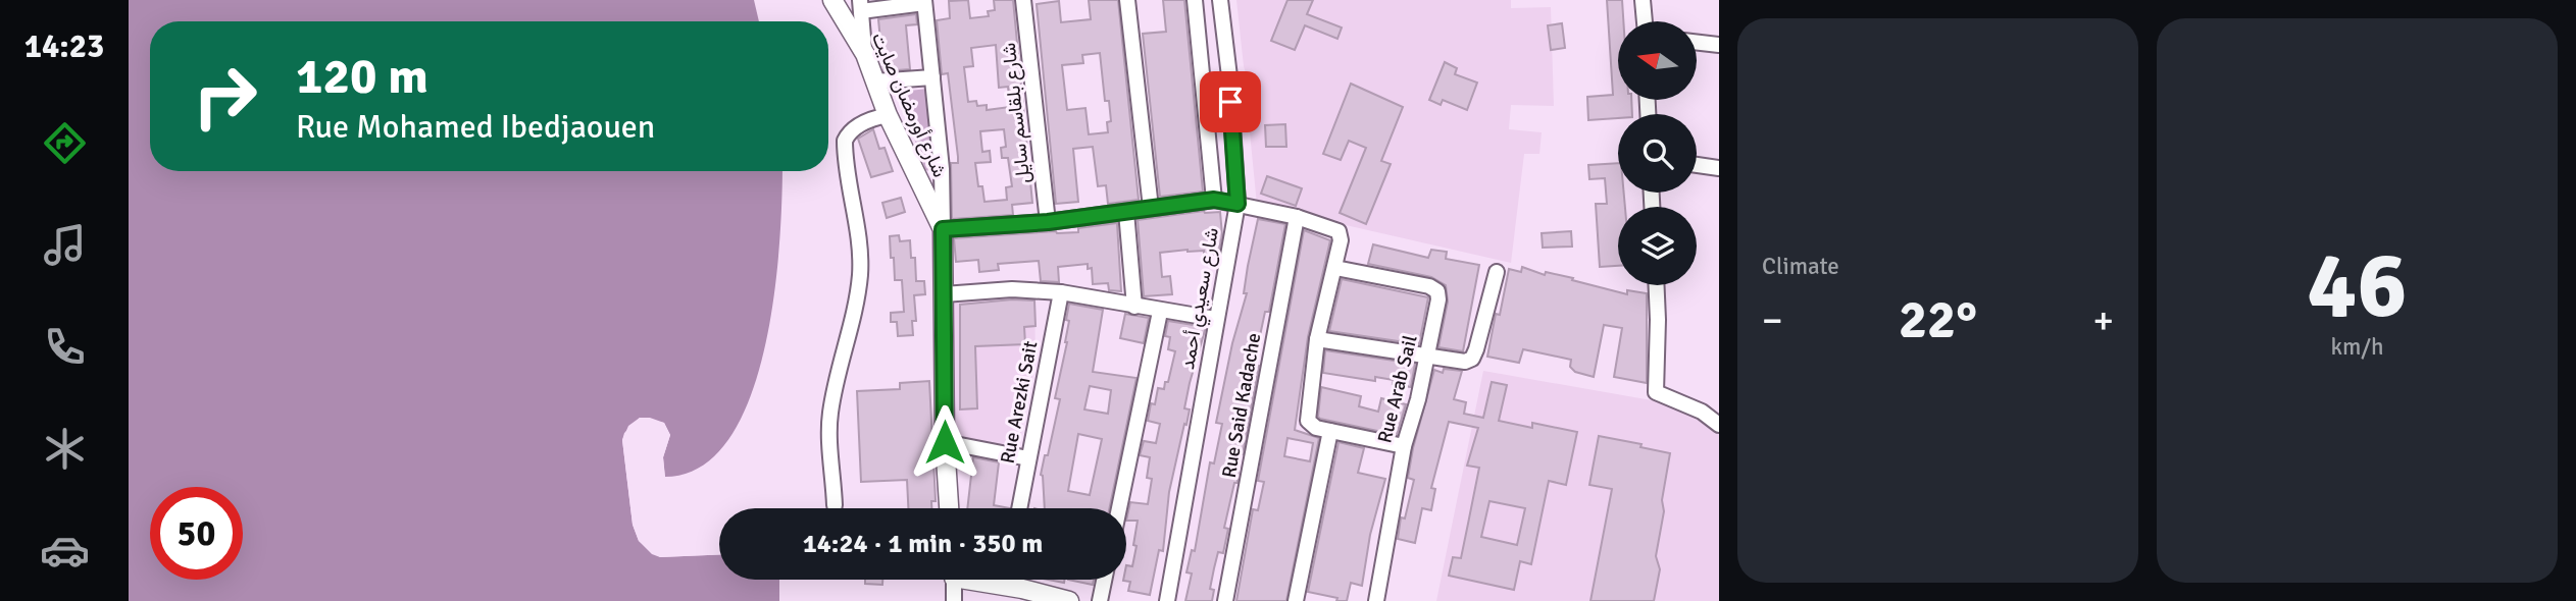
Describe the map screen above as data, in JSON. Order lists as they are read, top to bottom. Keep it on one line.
{"streets":{"main road":["شارع أورمضان صايت"],"street":["شارع بلقاسم سايل","شارع سعيدي أحمد","Rue Arab Sail","Rue Arezki Sait","Rue Said Kadache"]},"north":"left","page":{"tabs":"14:23","tile":["Climate",["46","km/h"]],"turn":["120 m","Rue Mohamed Ibedjaouen"],"heat":["−","22°","+"],"limit":"50","trip":"14:24 · 1 min · 350 m"}}
